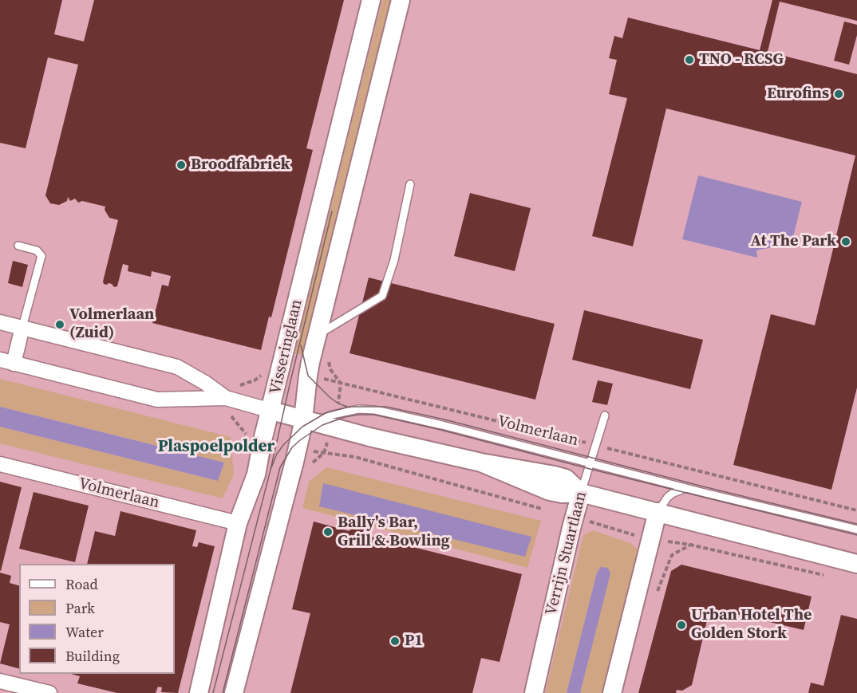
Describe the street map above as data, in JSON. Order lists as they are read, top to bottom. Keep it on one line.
{"streets":{"street":["Visseringlaan","Volmerlaan","Verrijn Stuartlaan"]},"crossings":[["Visseringlaan","Volmerlaan"],["Volmerlaan","Verrijn Stuartlaan"]],"districts":["Plaspoelpolder"],"places":["TNO - RCSG","Eurofins","Broodfabriek","At The Park","Volmerlaan (Zuid)","Bally's Bar, Grill & Bowling","Urban Hotel The Golden Stork","P1"],"legend":["Road","Park","Water","Building"]}
